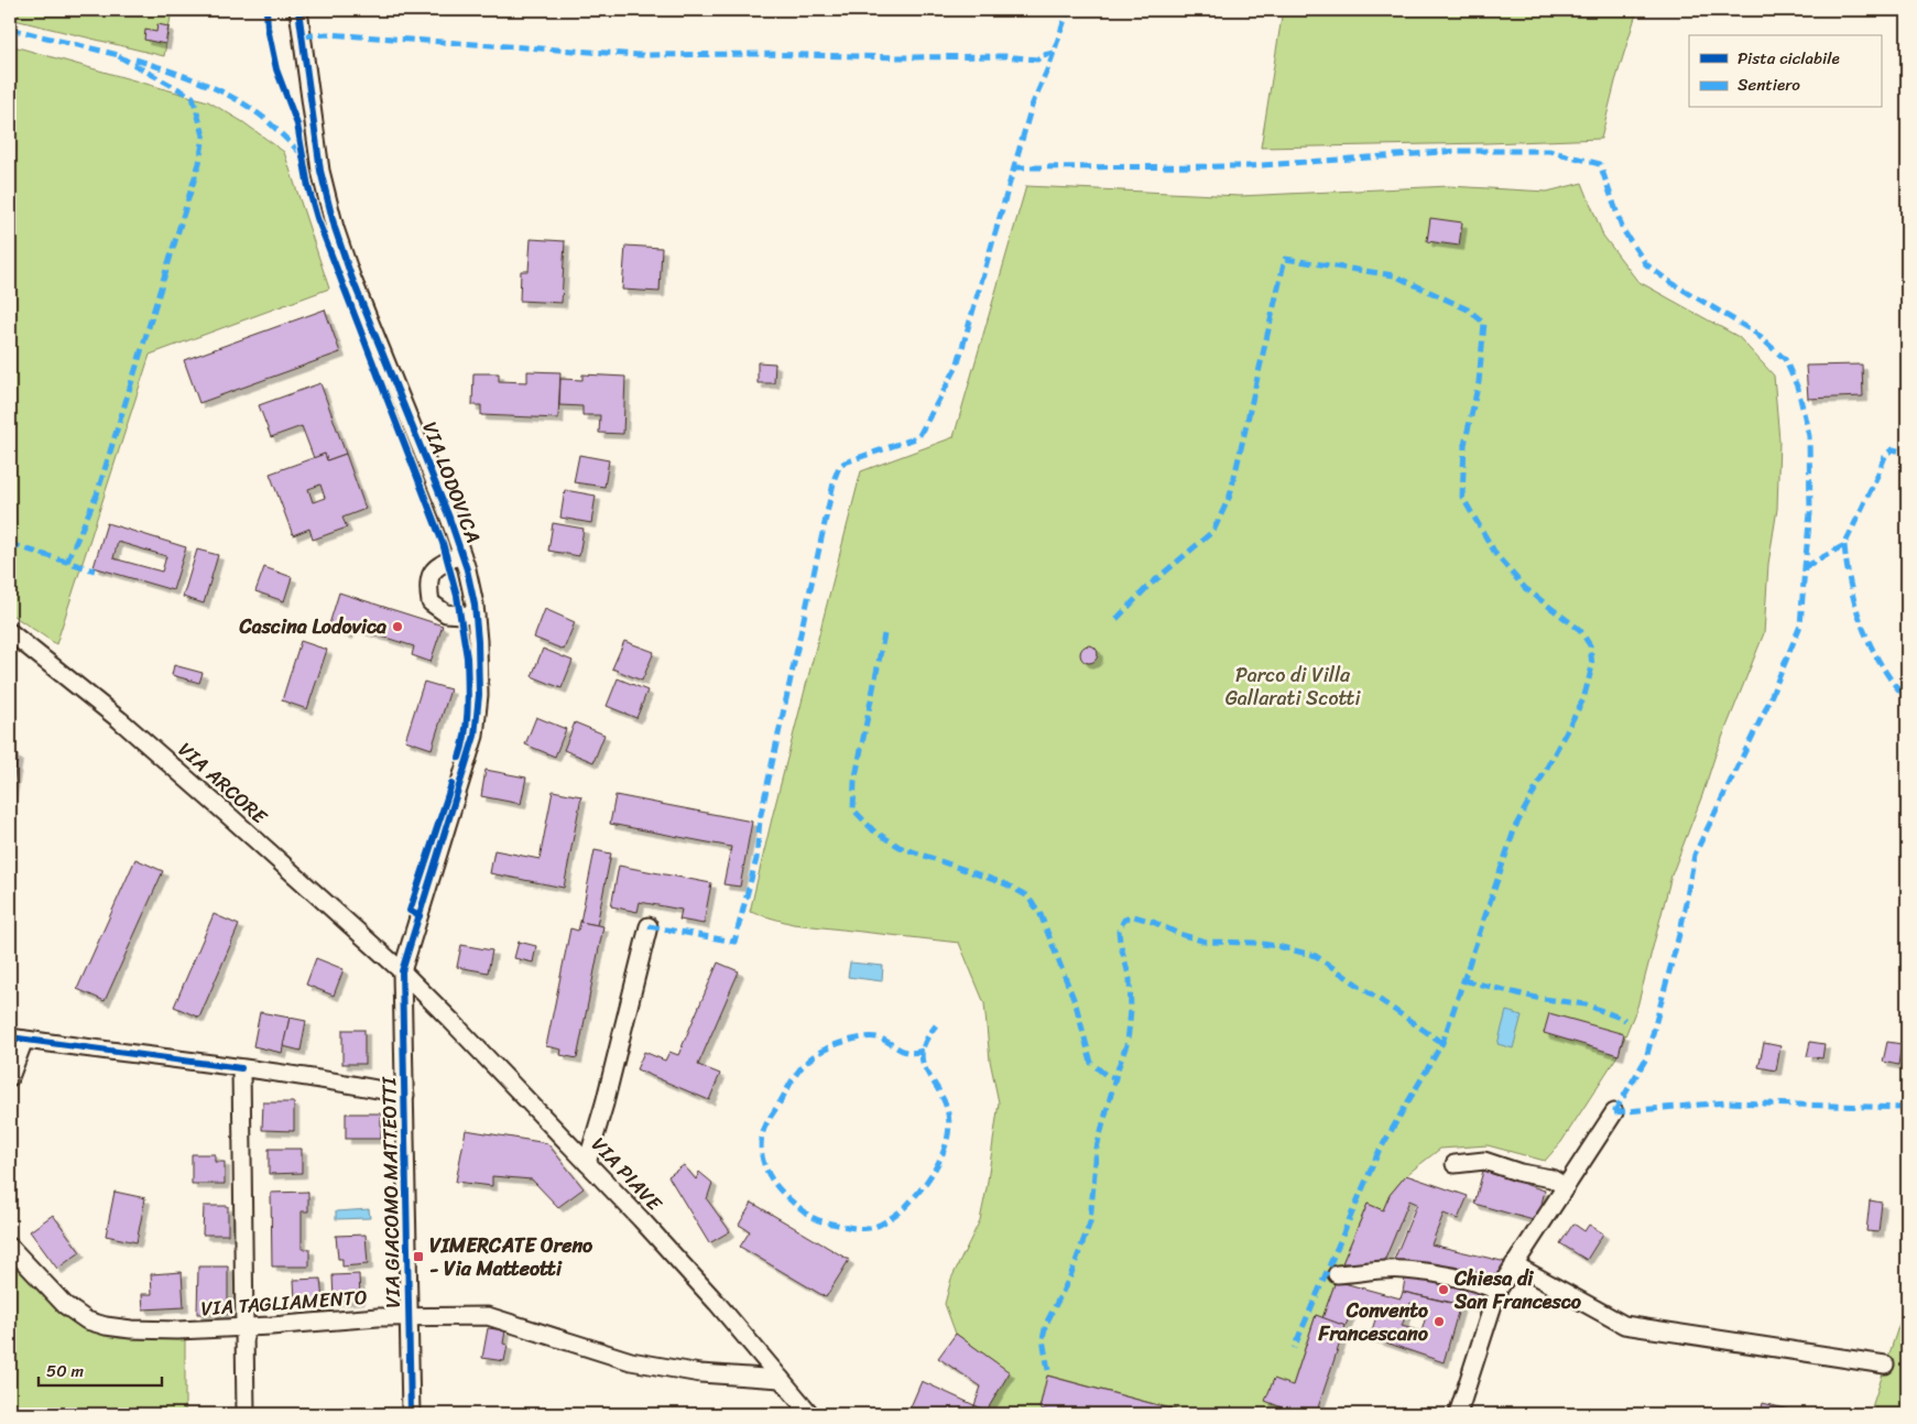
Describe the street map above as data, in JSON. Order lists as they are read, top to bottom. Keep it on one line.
{"streets":{"street":["VIA LODOVICA","VIA ARCORE","VIA PIAVE","VIA GIACOMO MATTEOTTI","VIA TAGLIAMENTO"]},"crossings":[["VIA LODOVICA","VIA ARCORE"],["VIA LODOVICA","VIA PIAVE"],["VIA LODOVICA","VIA GIACOMO MATTEOTTI"],["VIA ARCORE","VIA PIAVE"],["VIA ARCORE","VIA GIACOMO MATTEOTTI"],["VIA PIAVE","VIA GIACOMO MATTEOTTI"],["VIA PIAVE","VIA TAGLIAMENTO"],["VIA GIACOMO MATTEOTTI","VIA TAGLIAMENTO"]],"parks":["Parco di Villa Gallarati Scotti"],"places":{"other":["Cascina Lodovica","Chiesa di San Francesco","Convento Francescano"],"transit":["VIMERCATE Oreno - Via Matteotti"]},"legend":["Pista ciclabile","Sentiero"],"scale_bar":"50 m"}
